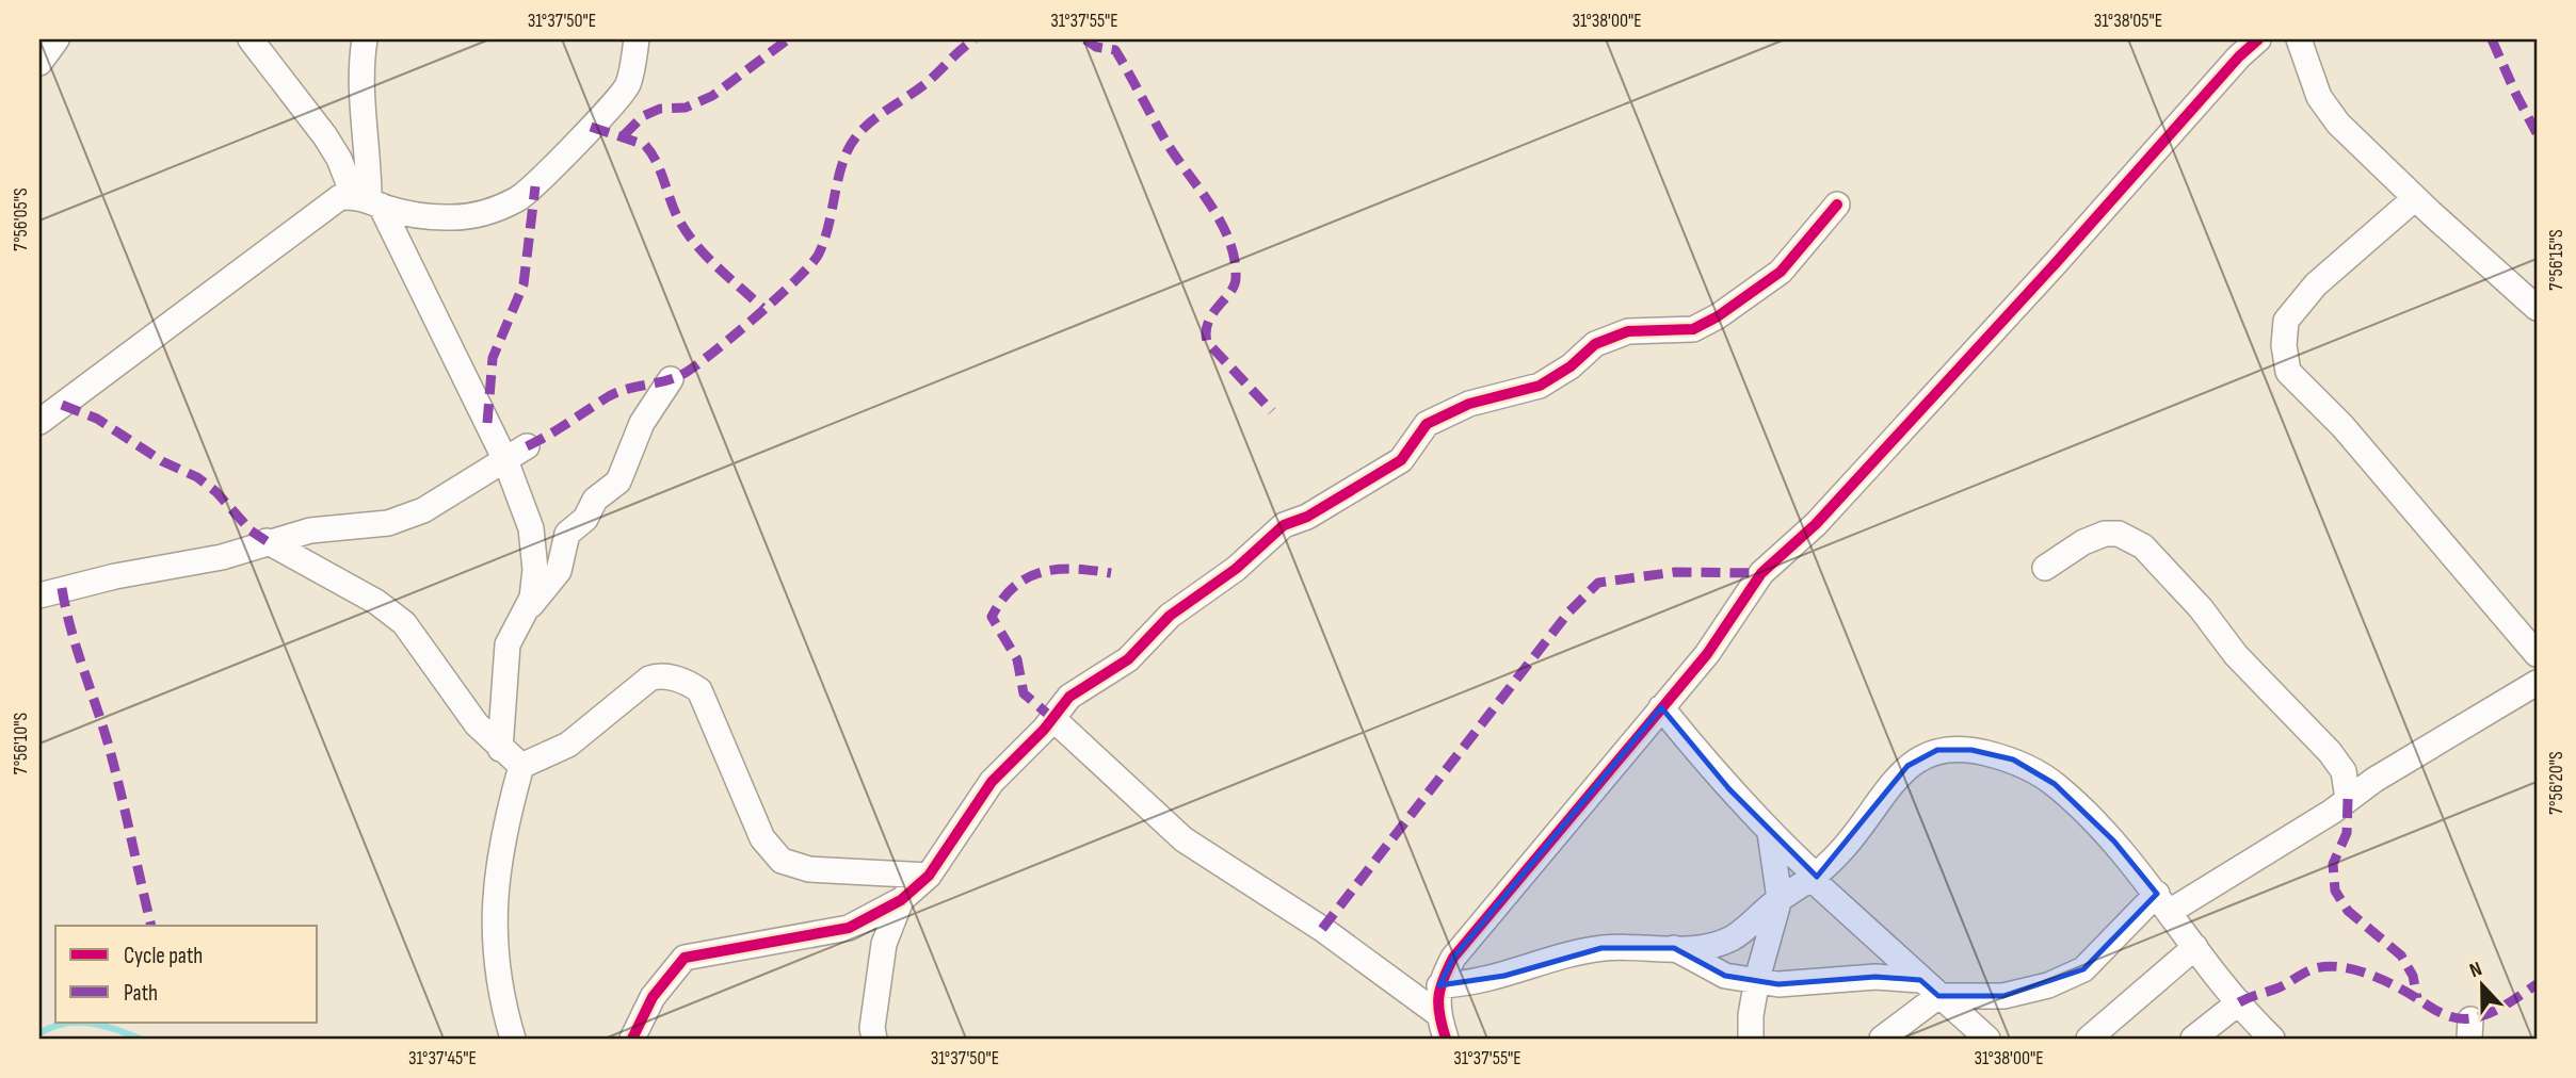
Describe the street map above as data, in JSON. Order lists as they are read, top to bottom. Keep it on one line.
{"legend":["Cycle path","Path"],"north":"top","coordinates":["31°37'50\"E","31°37'55\"E","31°38'00\"E","31°38'05\"E","7°56'05\"S","7°56'15\"S","7°56'10\"S","7°56'20\"S","31°37'45\"E"]}
